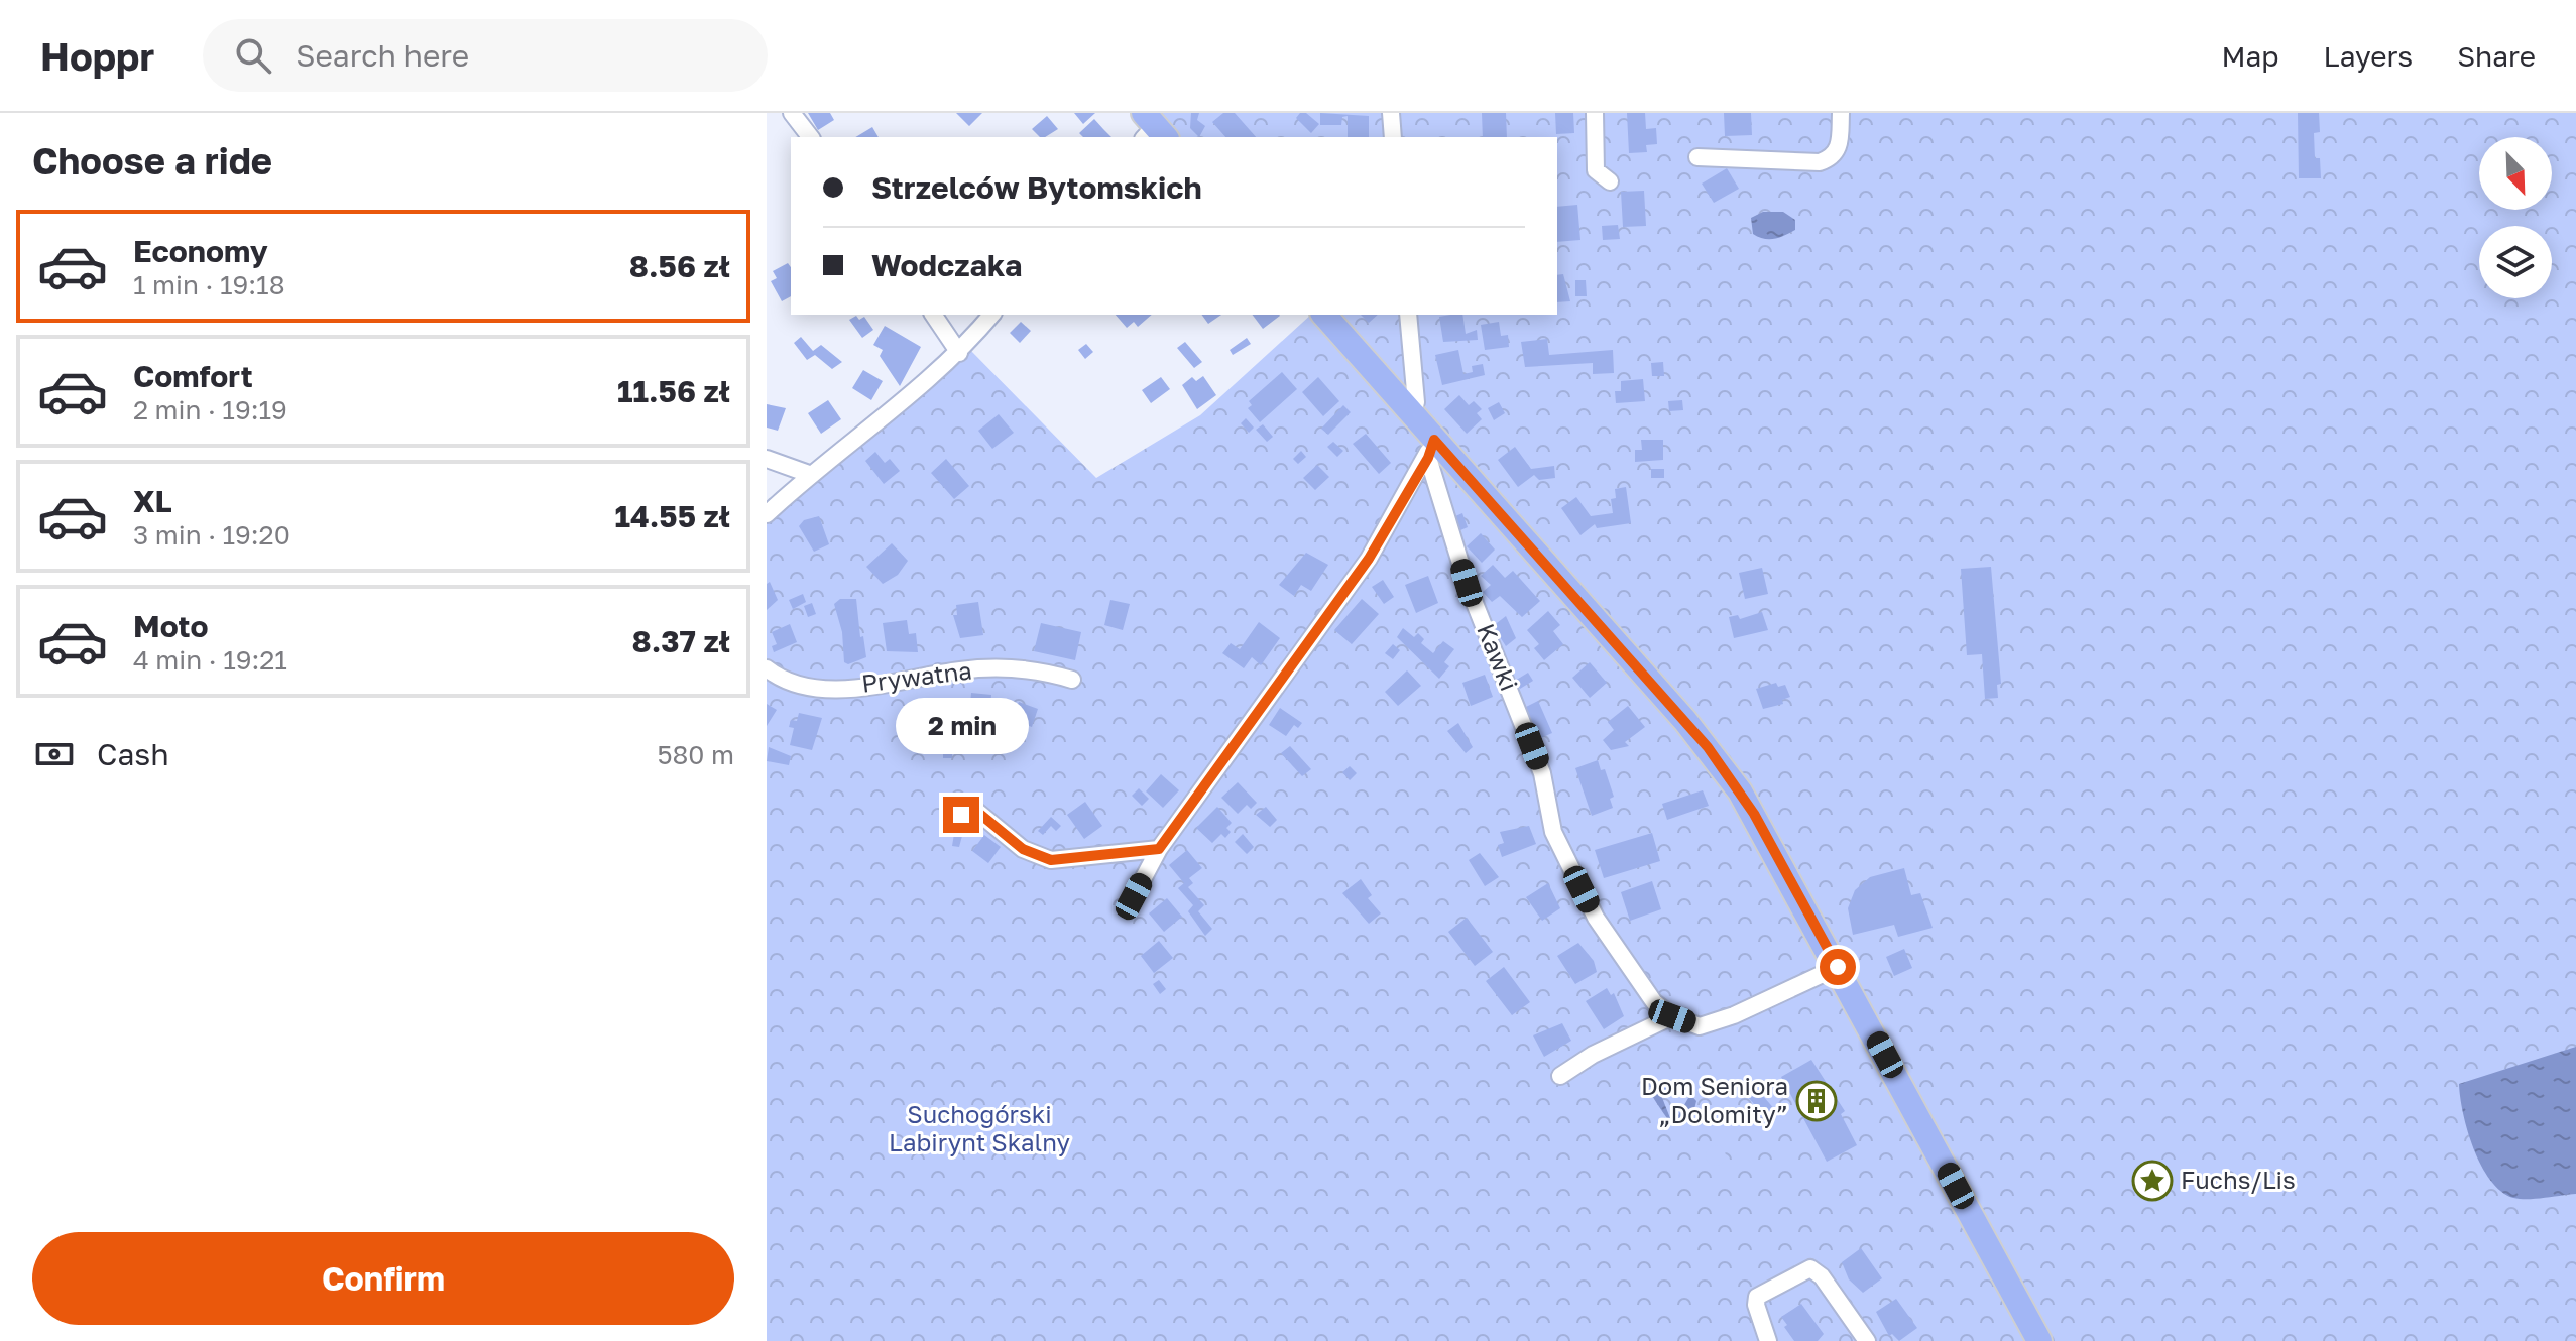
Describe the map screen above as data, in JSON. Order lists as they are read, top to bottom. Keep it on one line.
{"streets":{"street":["Kawki","Prywatna"]},"parks":["Suchogórski Labirynt Skalny"],"places":{"building":["Dom Seniora „Dolomity”"],"place":["Fuchs/Lis"]},"north":"bottom right","page":{"header":"Hoppr","search":"Search here","nav":["Map","Layers","Share"],"heading":"Choose a ride","banner":["Strzelców Bytomskich","Wodczaka"],"list":[{"name":"Economy","note":"1 min · 19:18","value":"8.56 zł"},{"name":"Comfort","note":"2 min · 19:19","value":"11.56 zł"},{"name":"XL","note":"3 min · 19:20","value":"14.55 zł"},{"name":"Moto","note":"4 min · 19:21","value":"8.37 zł"}],"bubble":"2 min","pay":["Cash","580 m"],"buttons":"Confirm"}}
